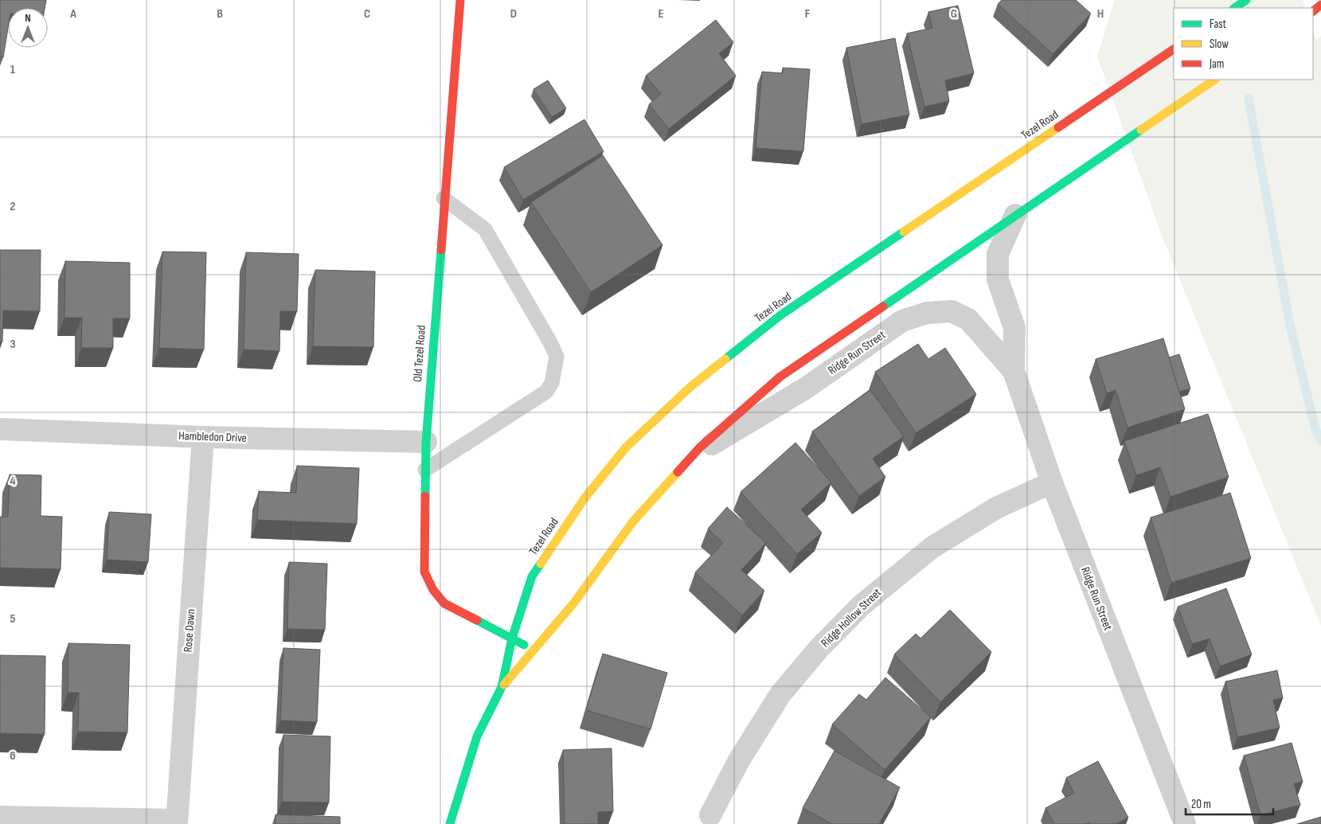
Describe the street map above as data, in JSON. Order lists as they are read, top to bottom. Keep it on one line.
{"streets":{"main road":["Tezel Road","Old Tezel Road"],"street":["Ridge Run Street","Hambledon Drive","Ridge Hollow Street","Rose Dawn"]},"crossings":[["Tezel Road","Ridge Run Street"],["Tezel Road","Old Tezel Road"],["Ridge Run Street","Ridge Hollow Street"],["Old Tezel Road","Hambledon Drive"],["Hambledon Drive","Rose Dawn"]],"legend":["Fast","Slow","Jam"],"scale_bar":"20 m","north":"top","grid":{"columns":["A","B","C","D","E","F","G","H"],"rows":["1","2","3","4","5","6"]}}
